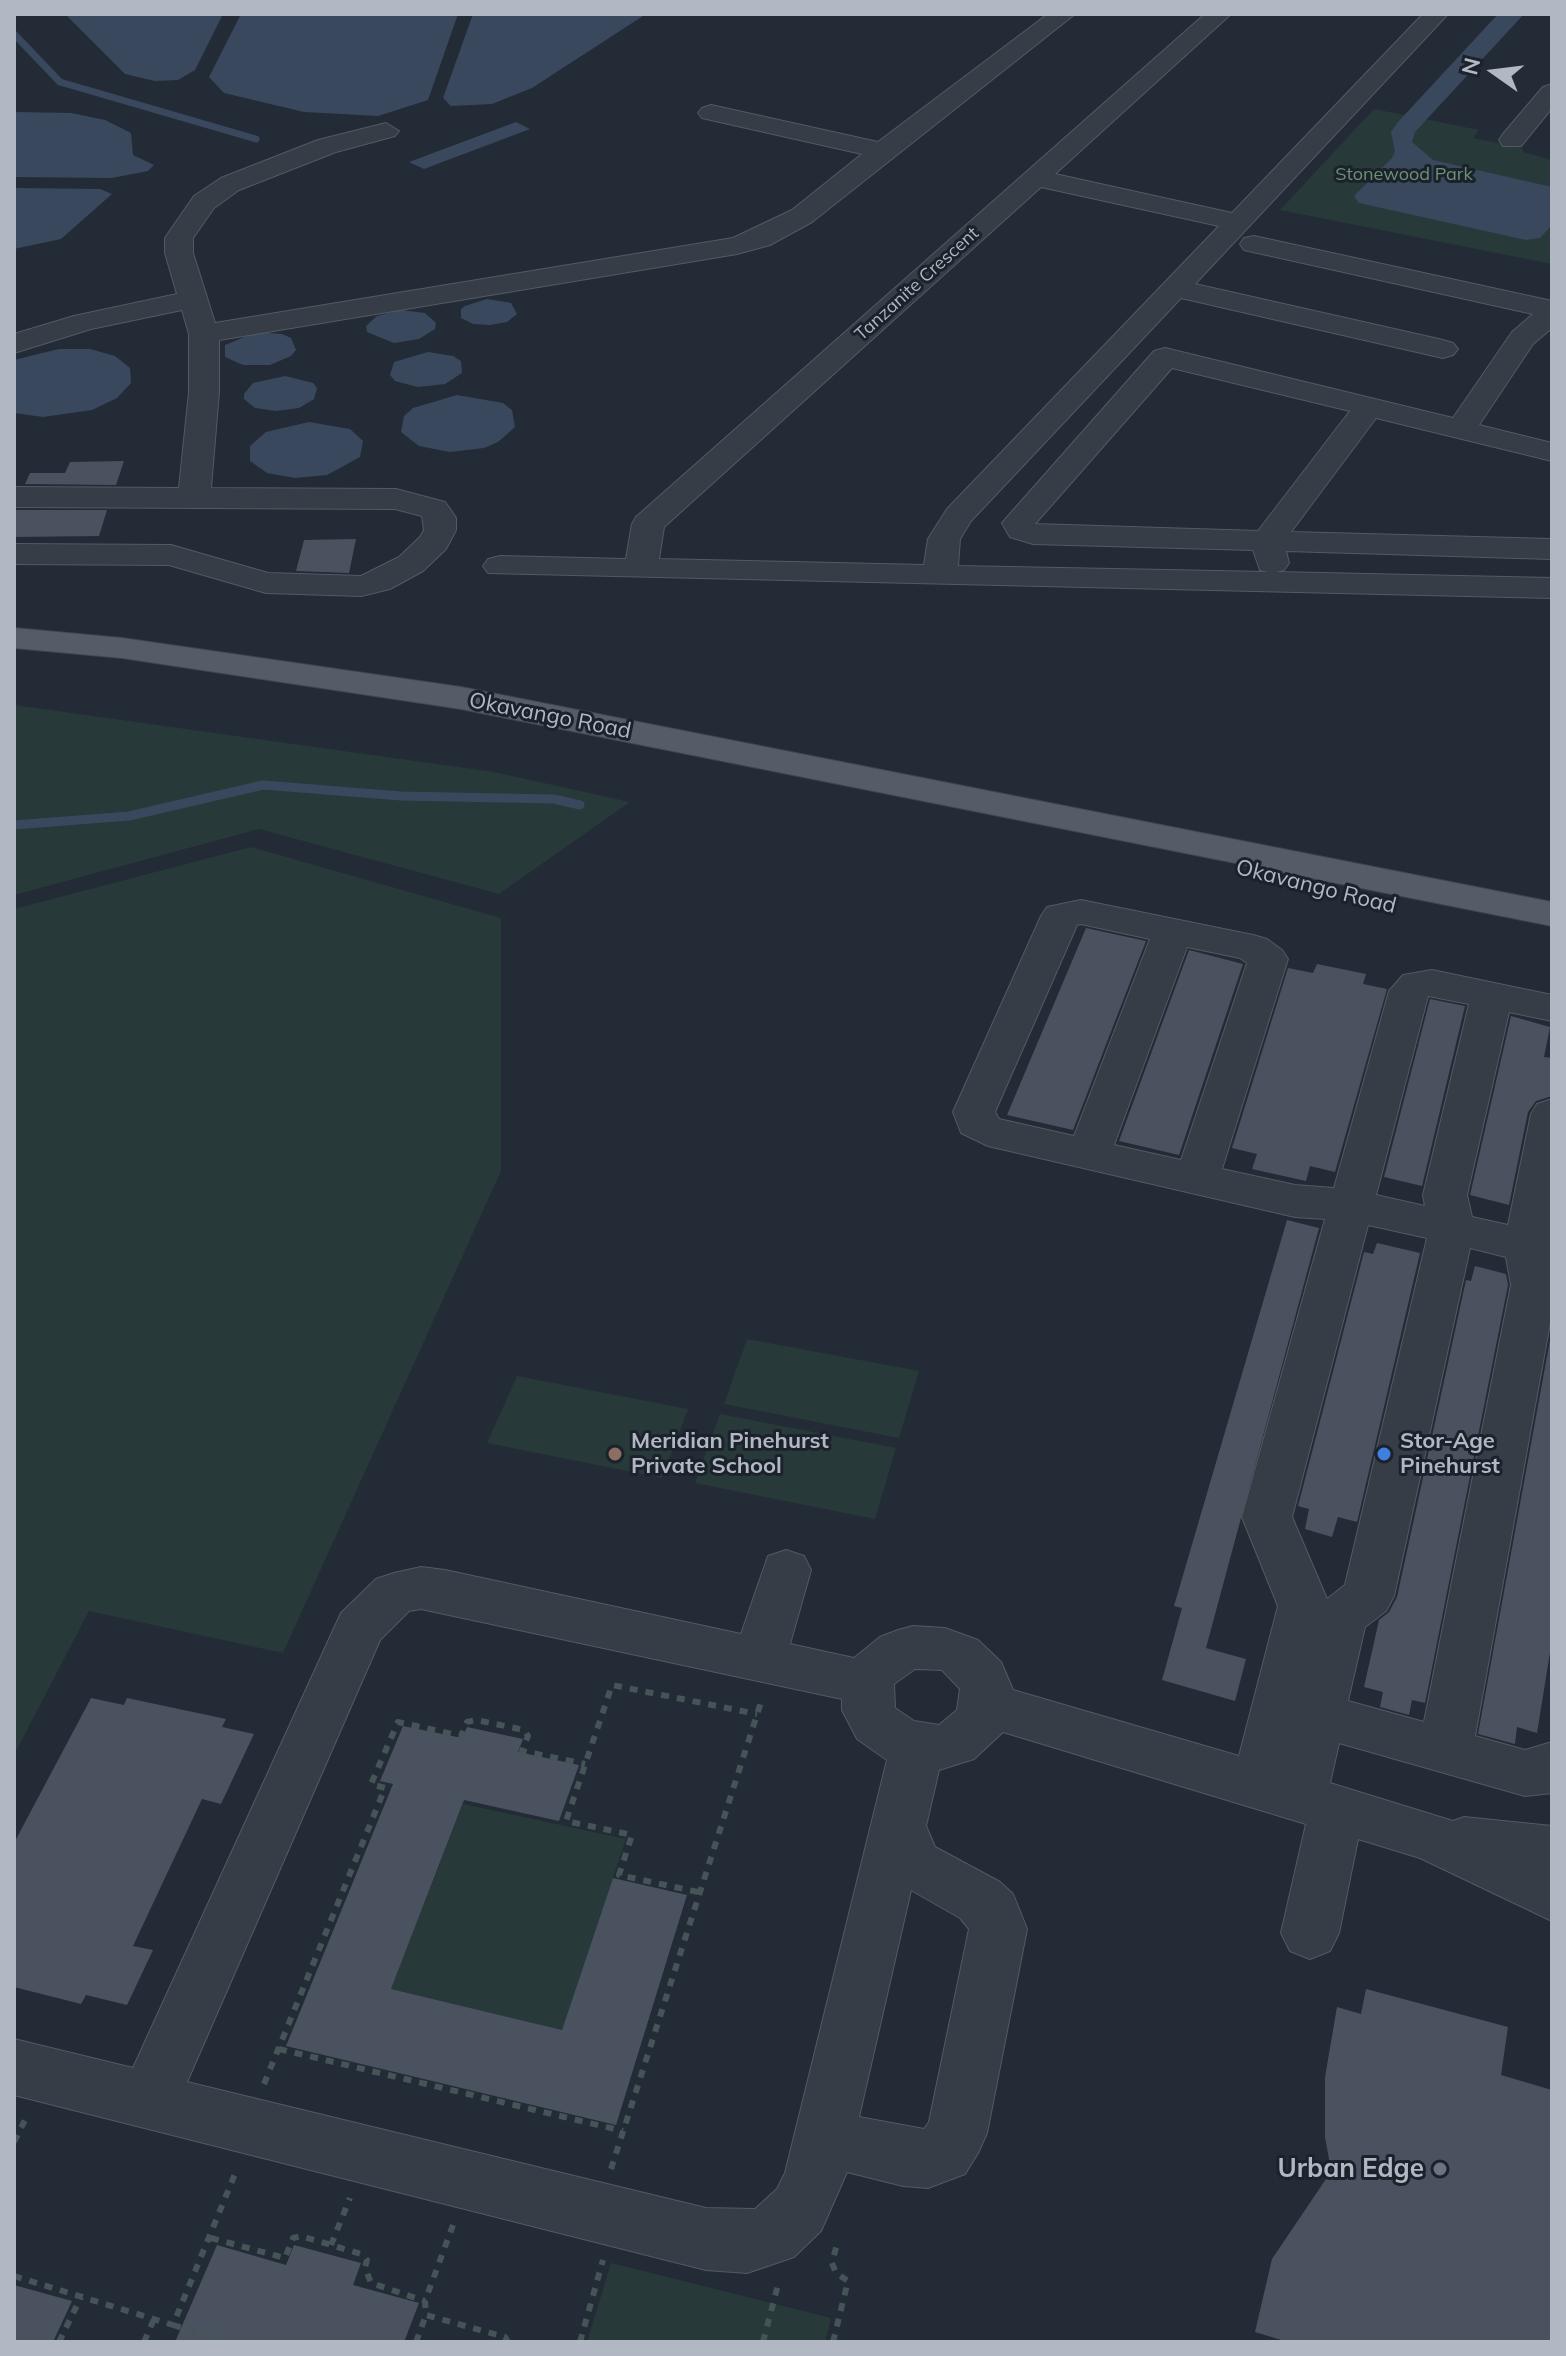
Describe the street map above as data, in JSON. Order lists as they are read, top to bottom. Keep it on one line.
{"streets":{"main road":["Okavango Road"],"street":["Tanzanite Crescent"]},"parks":["Stonewood Park"],"places":["Meridian Pinehurst Private School","Stor-Age Pinehurst","Urban Edge"],"north":"left"}
